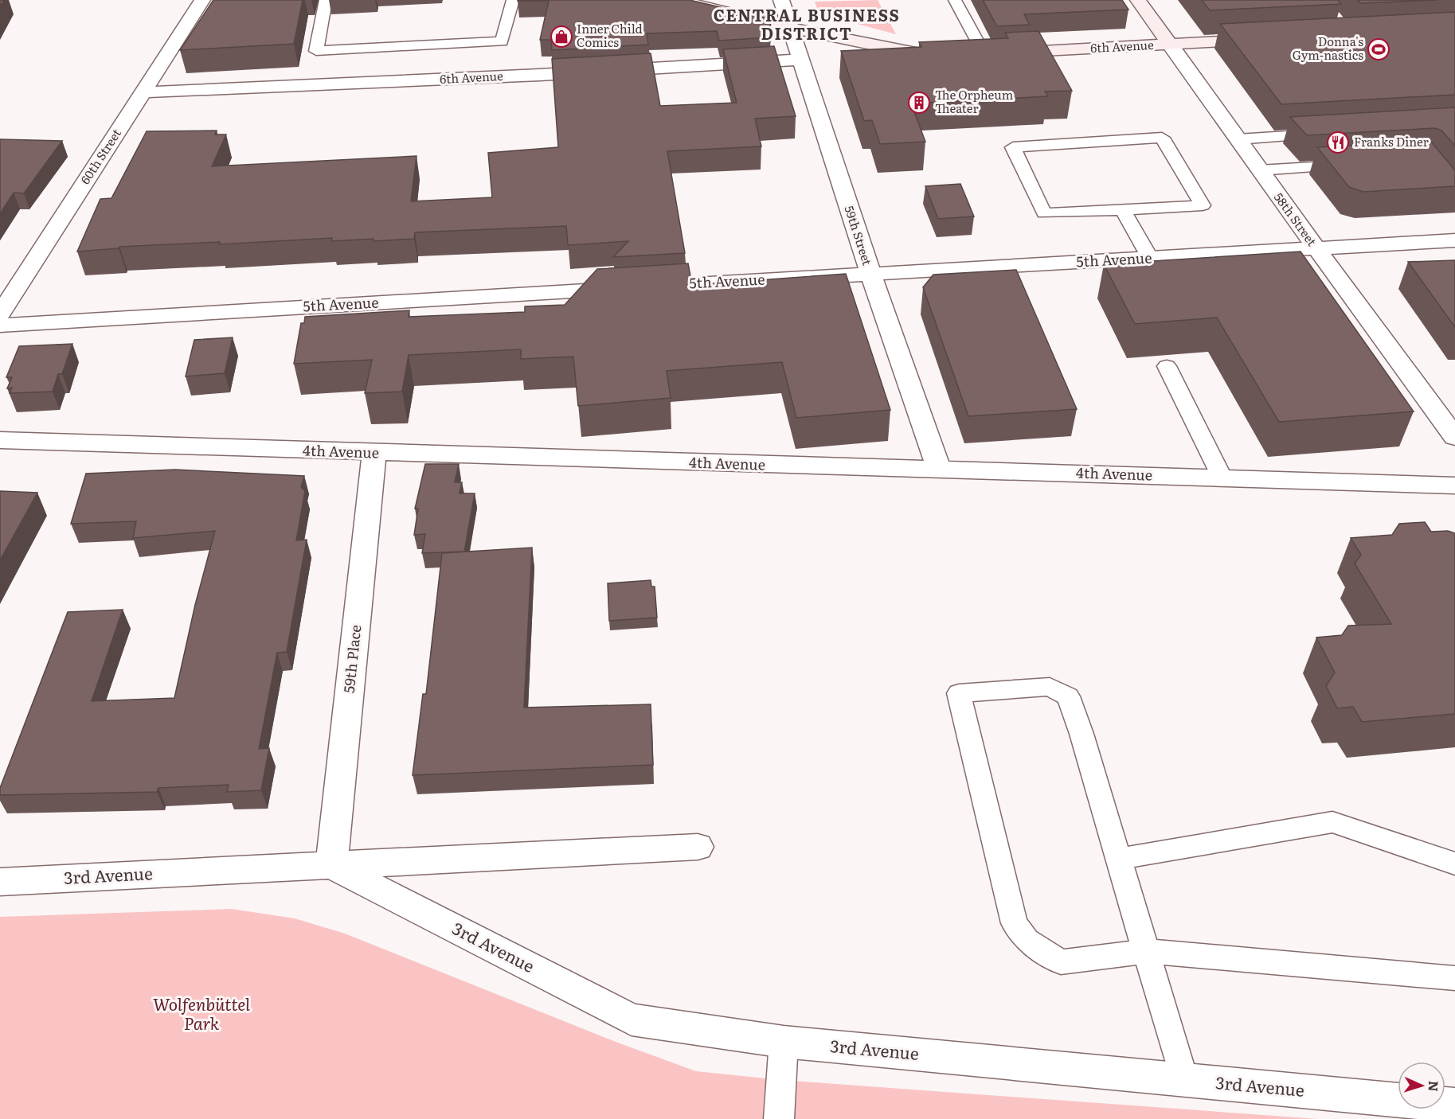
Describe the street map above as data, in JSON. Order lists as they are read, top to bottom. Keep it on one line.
{"streets":{"street":["6th Avenue","60th Street","58th Street","59th Street","5th Avenue","4th Avenue","59th Place","3rd Avenue"]},"crossings":[["6th Avenue","60th Street"],["6th Avenue","58th Street"],["6th Avenue","59th Street"],["58th Street","5th Avenue"],["59th Street","5th Avenue"],["59th Street","4th Avenue"],["4th Avenue","59th Place"],["59th Place","3rd Avenue"]],"districts":["CENTRAL BUSINESS DISTRICT"],"parks":["Wolfenbüttel Park"],"places":{"shop":["Inner Child Comics"],"sports":["Donna's Gym-nastics"],"building":["The Orpheum Theater"],"restaurant":["Franks Diner"]},"north":"right"}
